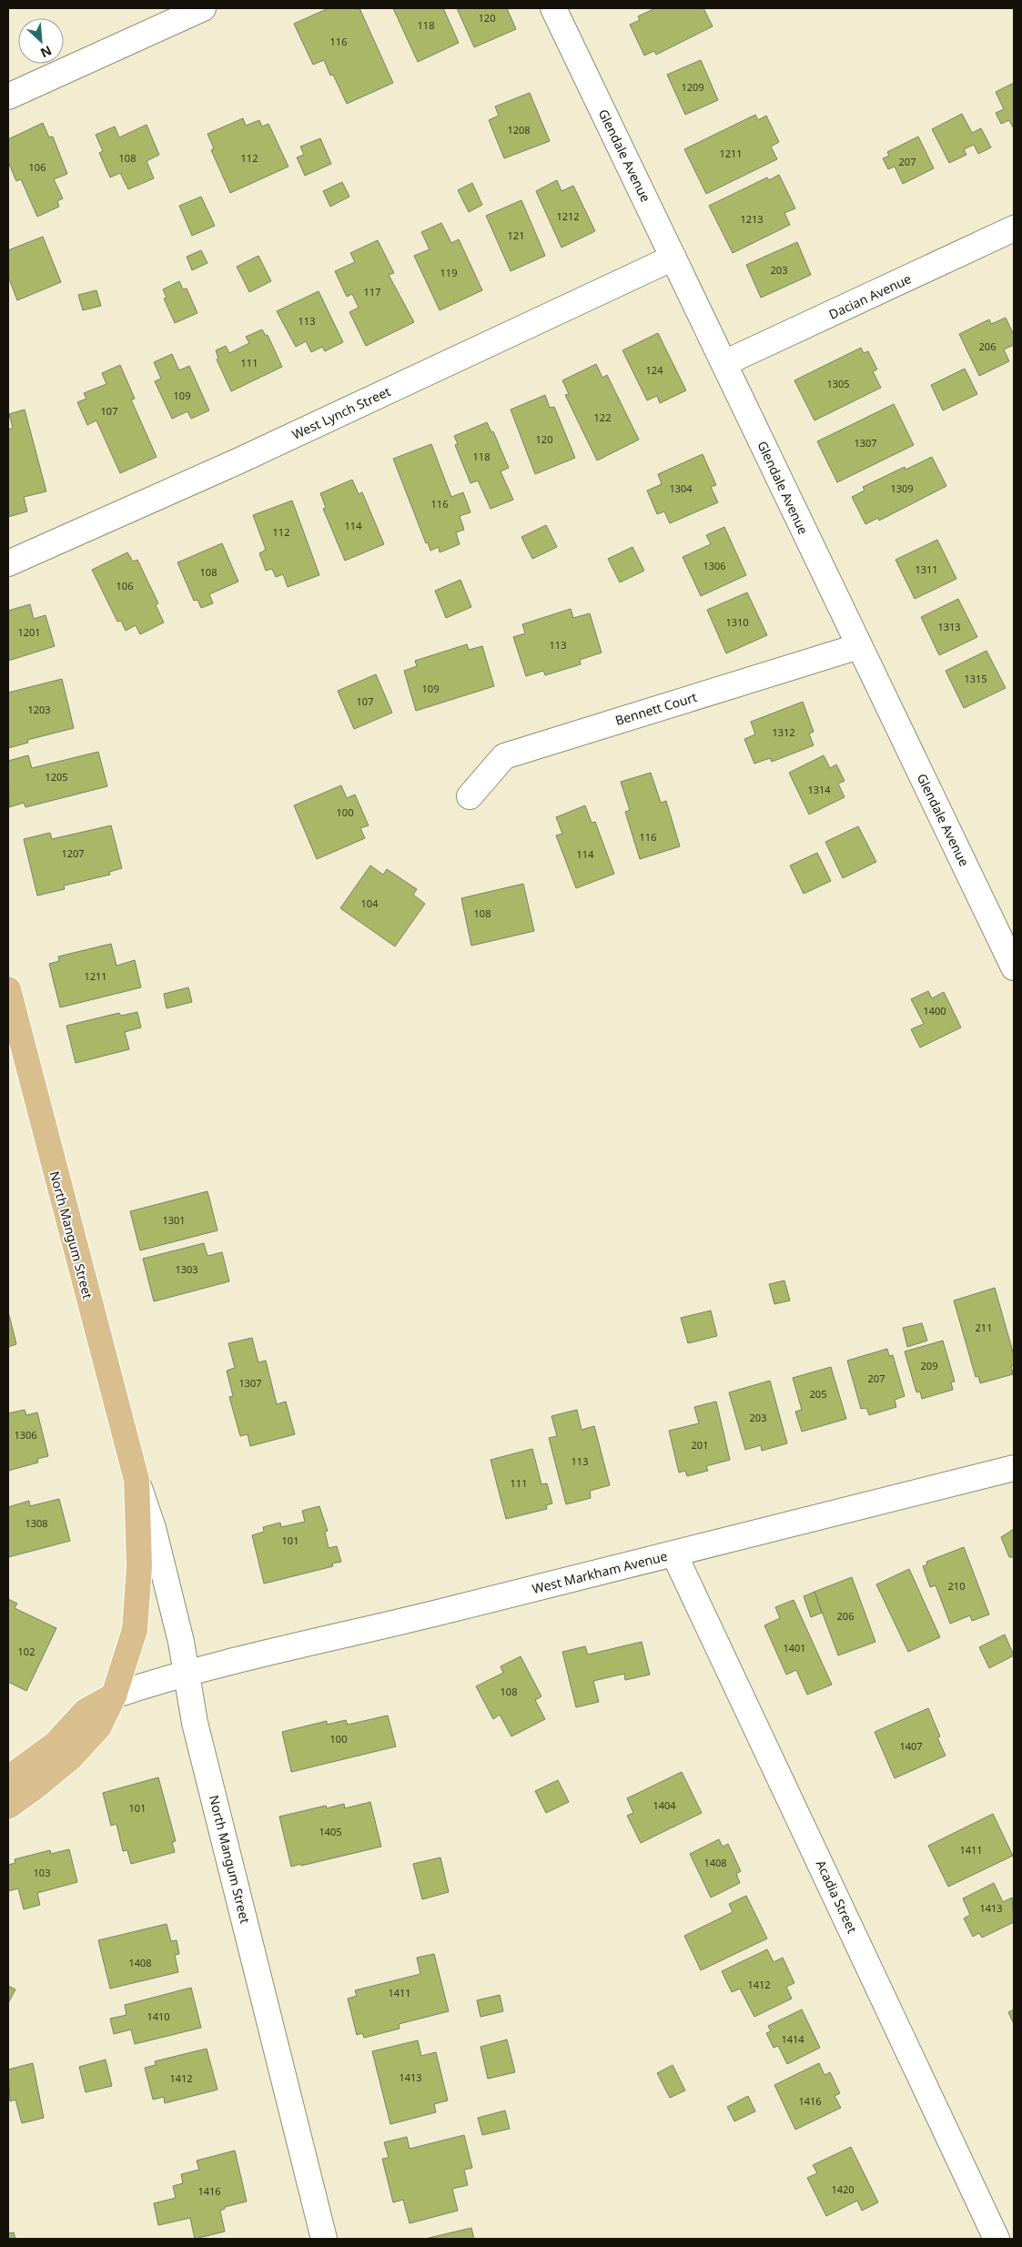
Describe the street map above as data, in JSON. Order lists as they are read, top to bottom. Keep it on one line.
{"streets":{"main road":["North Mangum Street"],"street":["Glendale Avenue","Dacian Avenue","West Lynch Street","Bennett Court","West Markham Avenue","Acadia Street"]},"crossings":[["Glendale Avenue","Dacian Avenue"],["Glendale Avenue","West Lynch Street"],["Glendale Avenue","Bennett Court"],["North Mangum Street","West Markham Avenue"],["West Markham Avenue","Acadia Street"]],"house_numbers":["120","118","116","1209","1208","1211","108","112","207","106","1212","1213","121","203","119","117","113","206","111","124","1305","109","107","122","120","1307","118","1304","1309","116","114","112","1306","1311","108","106","1310","1313","1201","113","1315","109","107","1203","1312","1205","1314","100","116","1207","114","104","108","1211","1400","1301","1303","211","209","207","1307","205","203","1306","201","113","111","1308","101","210","206","1401","102","108","100","1407","1404","101","1405","1411","1408","103","1413","1408","1412","1411","1410","1414","1413","1412","1416","1420","1416"],"north":"bottom right"}
